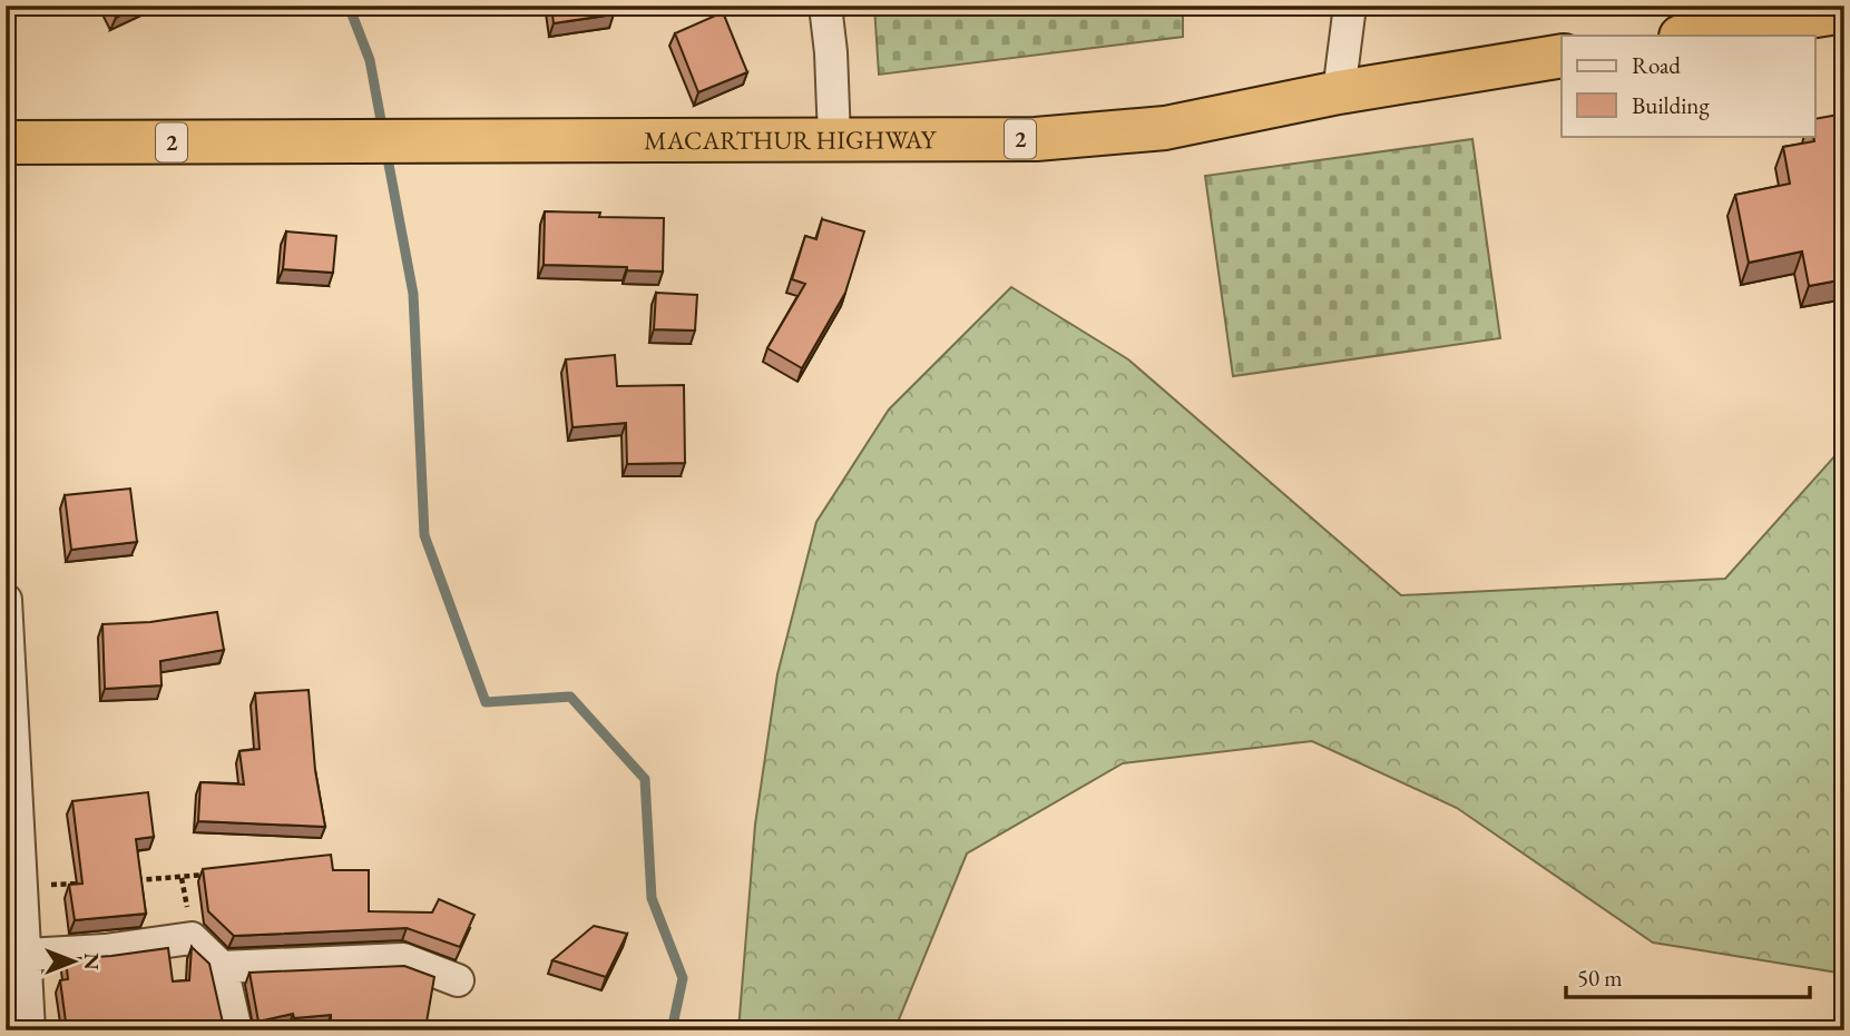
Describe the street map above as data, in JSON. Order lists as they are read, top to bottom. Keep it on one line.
{"streets":{"highway":["MACARTHUR HIGHWAY","2"]},"legend":["Road","Building"],"scale_bar":"50 m","north":"right"}
